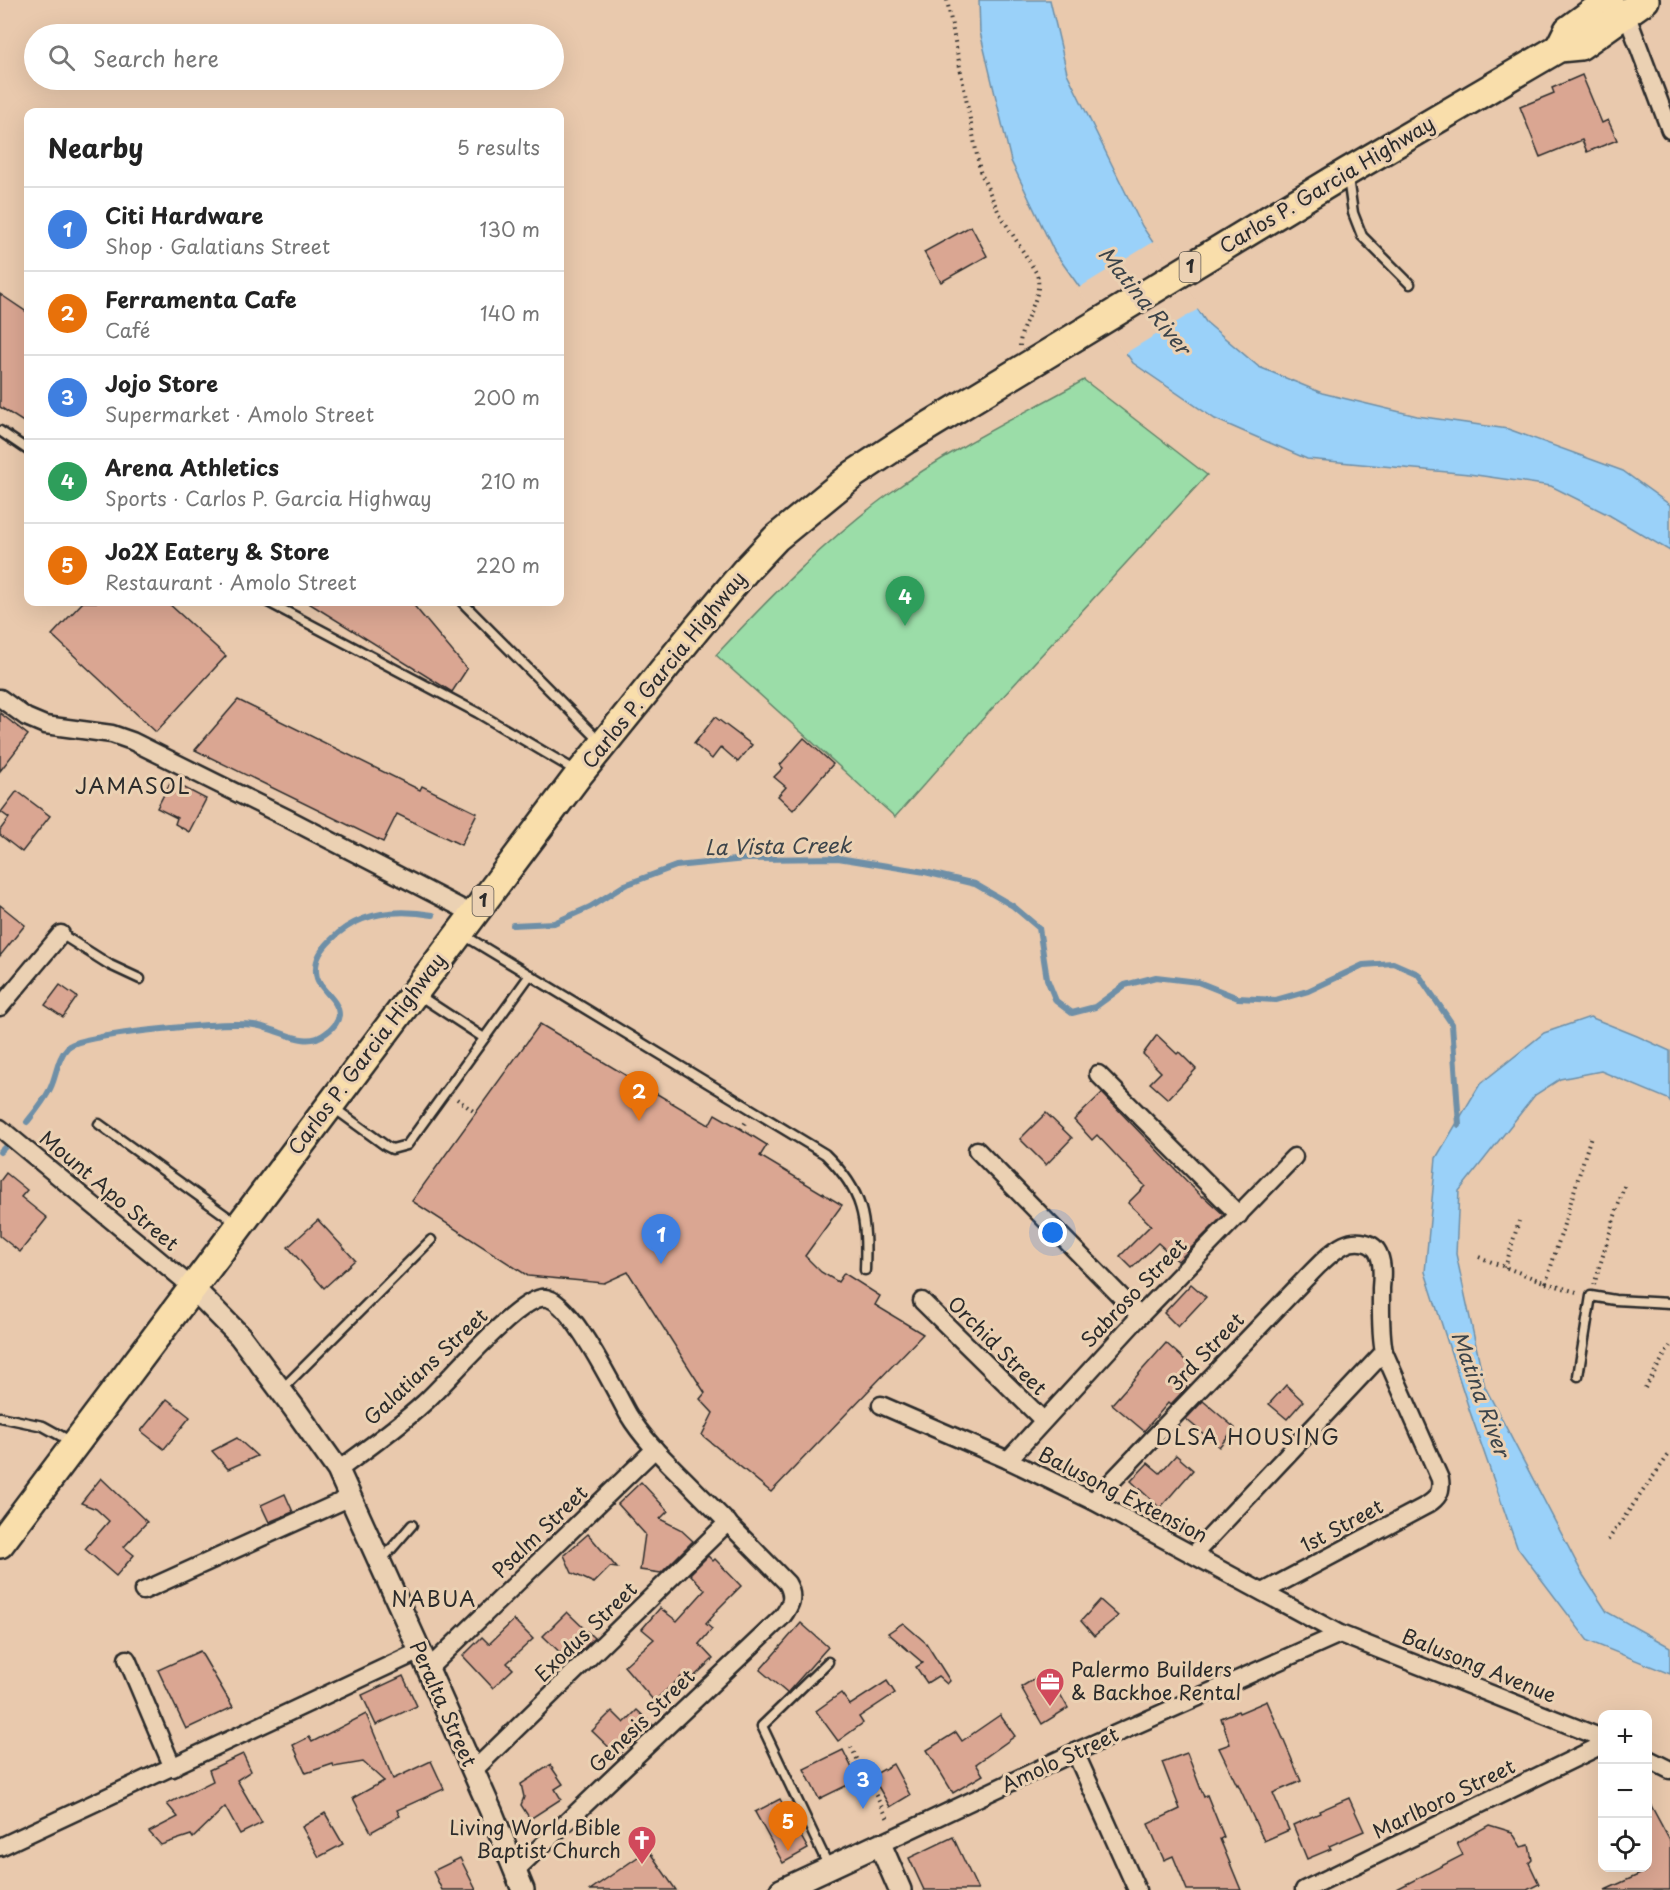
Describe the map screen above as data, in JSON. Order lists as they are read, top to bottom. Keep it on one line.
{"streets":{"highway":["Carlos P. Garcia Highway","1"],"street":["Mount Apo Street","Sabroso Street","Orchid Street","3rd Street","Galatians Street","Balusong Extension","1st Street","Psalm Street","Exodus Street","Balusong Avenue","Peralta Street","Genesis Street","Amolo Street","Marlboro Street"]},"crossings":[["Carlos P. Garcia Highway","Mount Apo Street"],["Carlos P. Garcia Highway","Peralta Street"],["Mount Apo Street","Peralta Street"],["Sabroso Street","Orchid Street"],["Sabroso Street","Balusong Extension"],["3rd Street","Balusong Extension"],["3rd Street","1st Street"],["Galatians Street","Psalm Street"],["Galatians Street","Peralta Street"],["Balusong Extension","1st Street"],["Balusong Extension","Balusong Avenue"],["Balusong Extension","Amolo Street"],["Psalm Street","Peralta Street"],["Exodus Street","Peralta Street"],["Exodus Street","Genesis Street"],["Balusong Avenue","Amolo Street"],["Peralta Street","Genesis Street"]],"districts":["JAMASOL","DLSA HOUSING","NABUA"],"water":["Matina River","La Vista Creek"],"places":{"office":["Palermo Builders & Backhoe Rental"],"church":["Living World Bible Baptist Church"]},"page":{"search":"Search here","heading":["Nearby","5 results"],"list":[{"mark":"1","name":"Citi Hardware","note":"Shop · Galatians Street","value":"130 m"},{"mark":"2","name":"Ferramenta Cafe","note":"Café","value":"140 m"},{"mark":"3","name":"Jojo Store","note":"Supermarket · Amolo Street","value":"200 m"},{"mark":"4","name":"Arena Athletics","note":"Sports · Carlos P. Garcia Highway","value":"210 m"},{"mark":"5","name":"Jo2X Eatery & Store","note":"Restaurant · Amolo Street","value":"220 m"}],"pins":["4","2","1","3","5"],"map_buttons":["+","−"]}}
